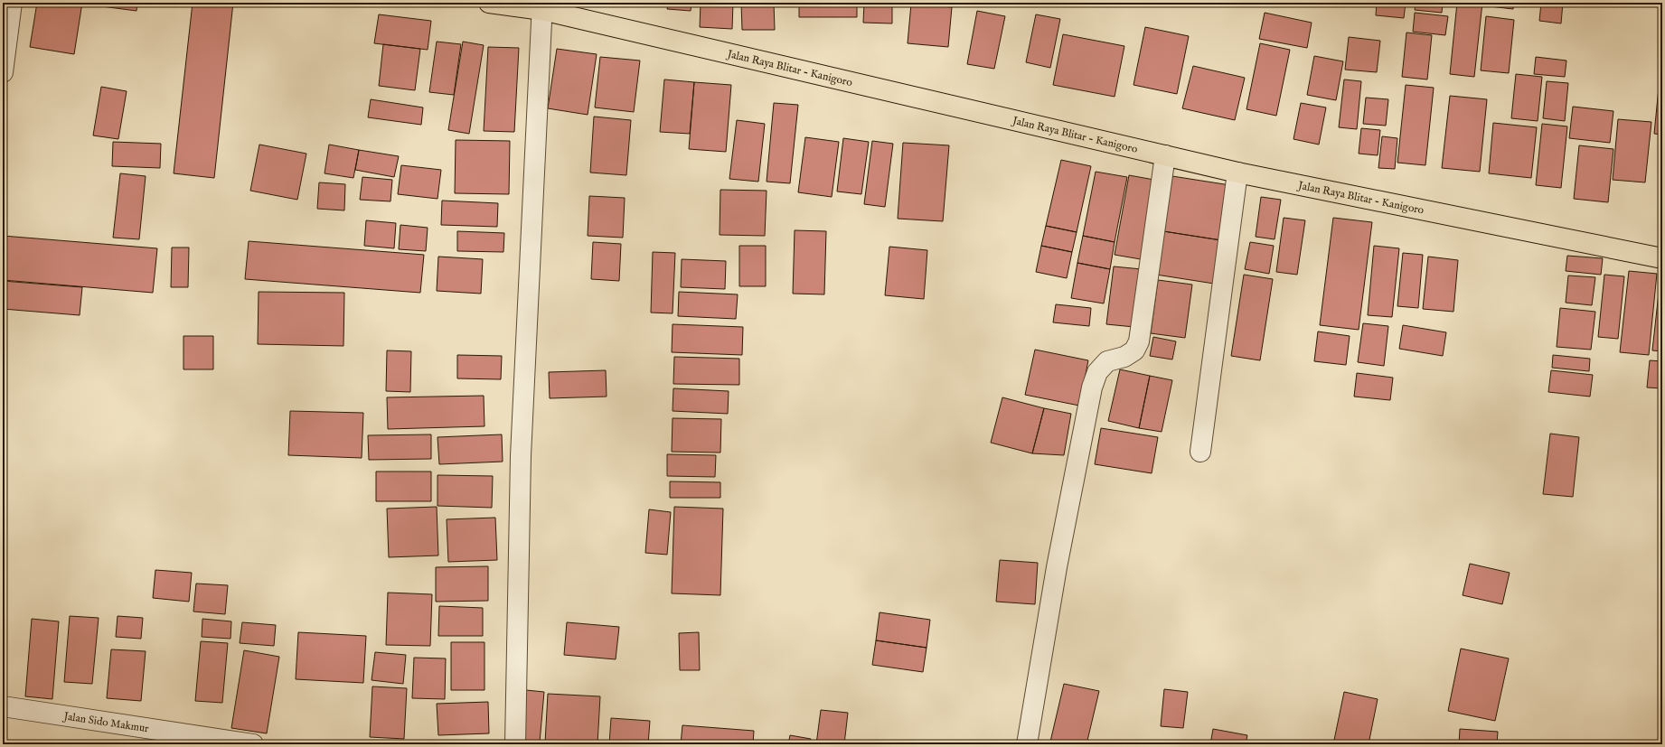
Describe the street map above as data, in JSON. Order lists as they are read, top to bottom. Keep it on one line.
{"streets":{"main road":["Jalan Raya Blitar - Kanigoro"],"street":["Jalan Sido Makmur"]}}
